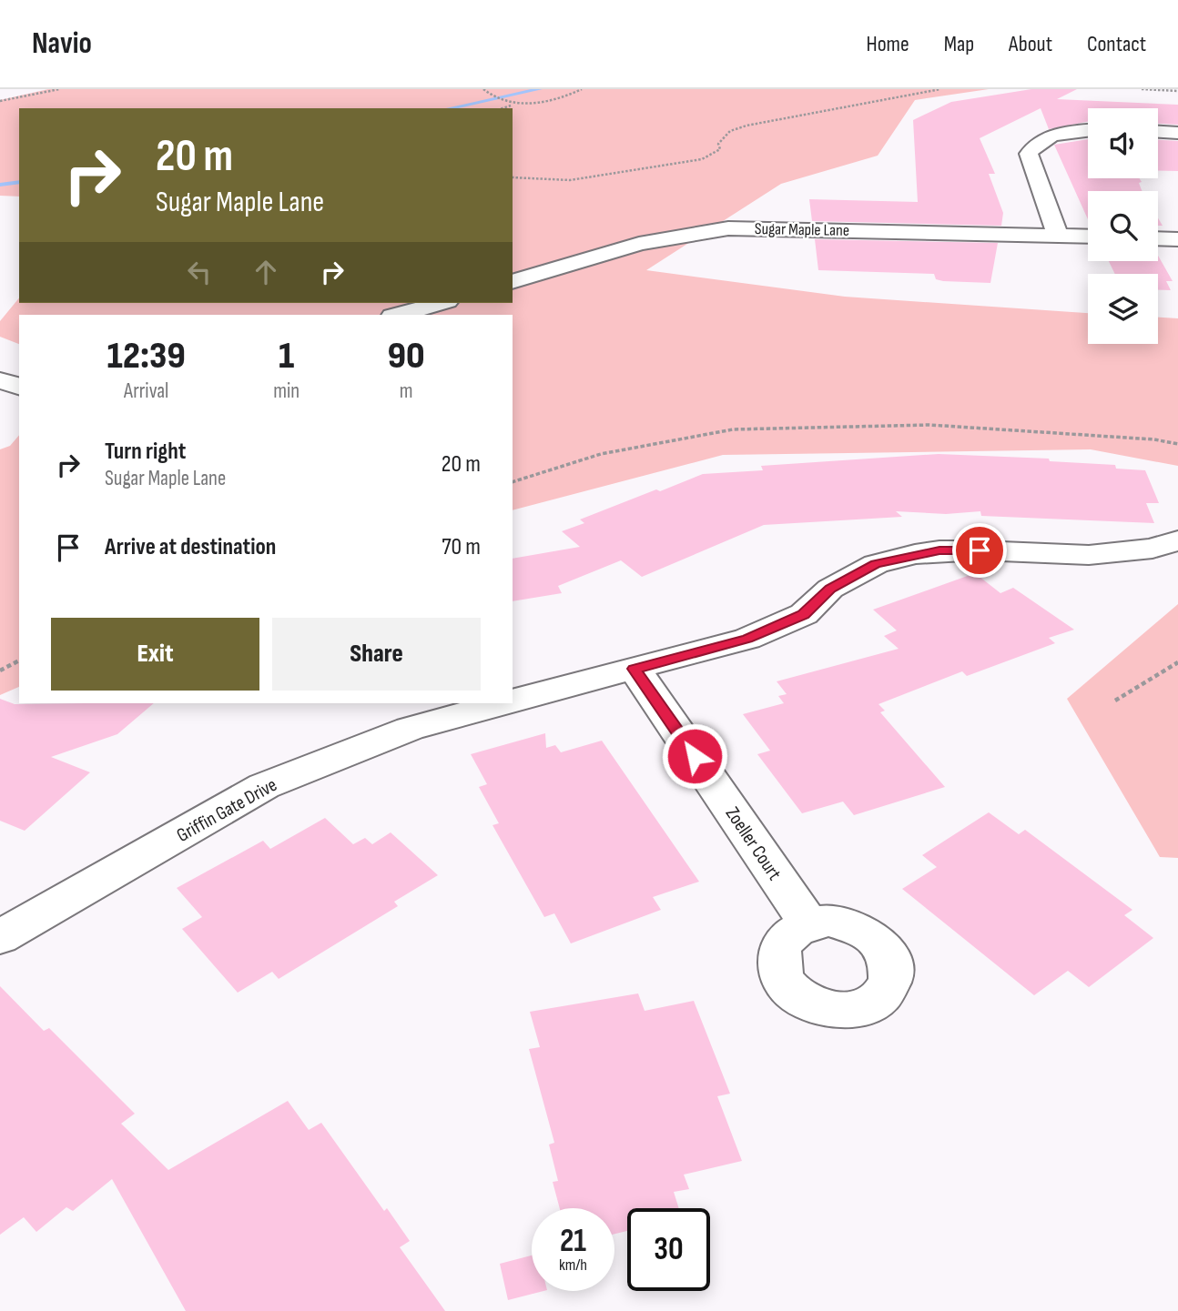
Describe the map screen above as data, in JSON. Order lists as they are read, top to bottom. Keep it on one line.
{"streets":{"street":["Sugar Maple Lane","Griffin Gate Drive","Zoeller Court"]},"page":{"header":"Navio","nav":["Home","Map","About","Contact"],"turn":["20 m","Sugar Maple Lane"],"eta":["12:39","Arrival","1","min","90","m"],"list":[{"name":"Turn right","note":"Sugar Maple Lane","value":"20 m"},{"name":"Arrive at destination","value":"70 m"}],"buttons":["Exit","Share"],"speed":"21 km/h","limit":"30"}}
